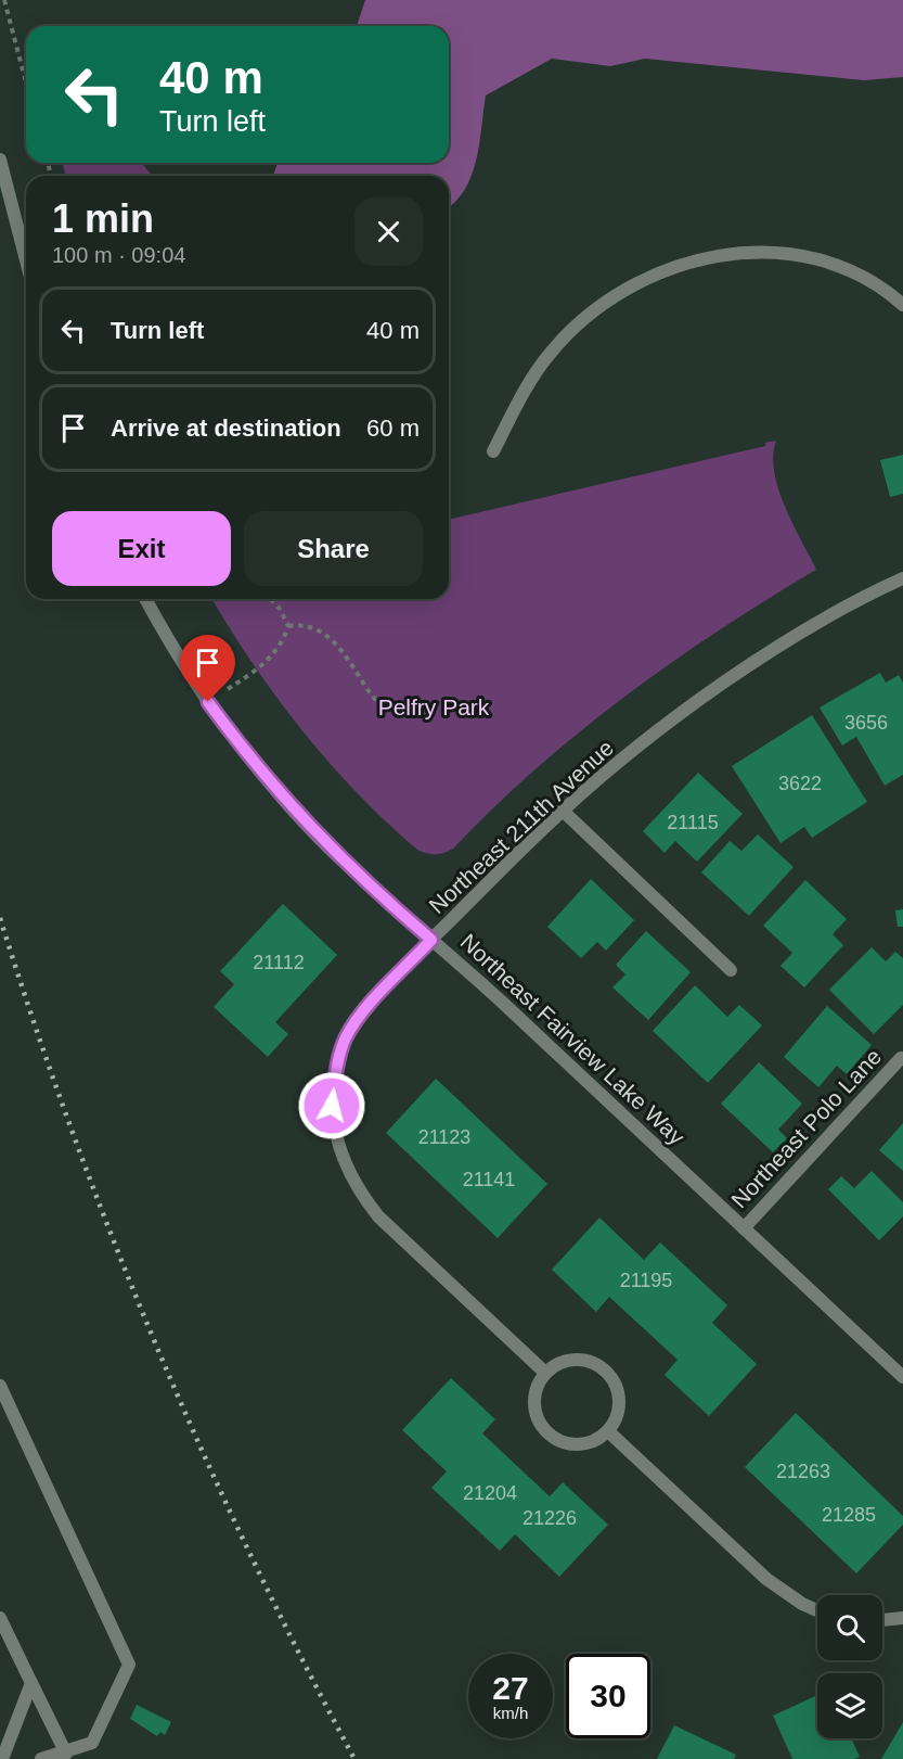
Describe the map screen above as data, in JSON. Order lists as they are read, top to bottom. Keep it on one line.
{"streets":{"street":["Northeast 211th Avenue","Northeast Fairview Lake Way","Northeast Polo Lane"]},"crossings":[["Northeast 211th Avenue","Northeast Fairview Lake Way"],["Northeast Fairview Lake Way","Northeast Polo Lane"]],"parks":["Pelfry Park"],"house_numbers":["3656","3622","21115","21112","21123","21141","21195","21263","21204","21285","21226"],"page":{"turn":["40 m","Turn left"],"heading":["1 min","100 m · 09:04"],"list":[{"name":"Turn left","value":"40 m"},{"name":"Arrive at destination","value":"60 m"}],"buttons":["Exit","Share"],"speed":"27 km/h","limit":"30"}}
